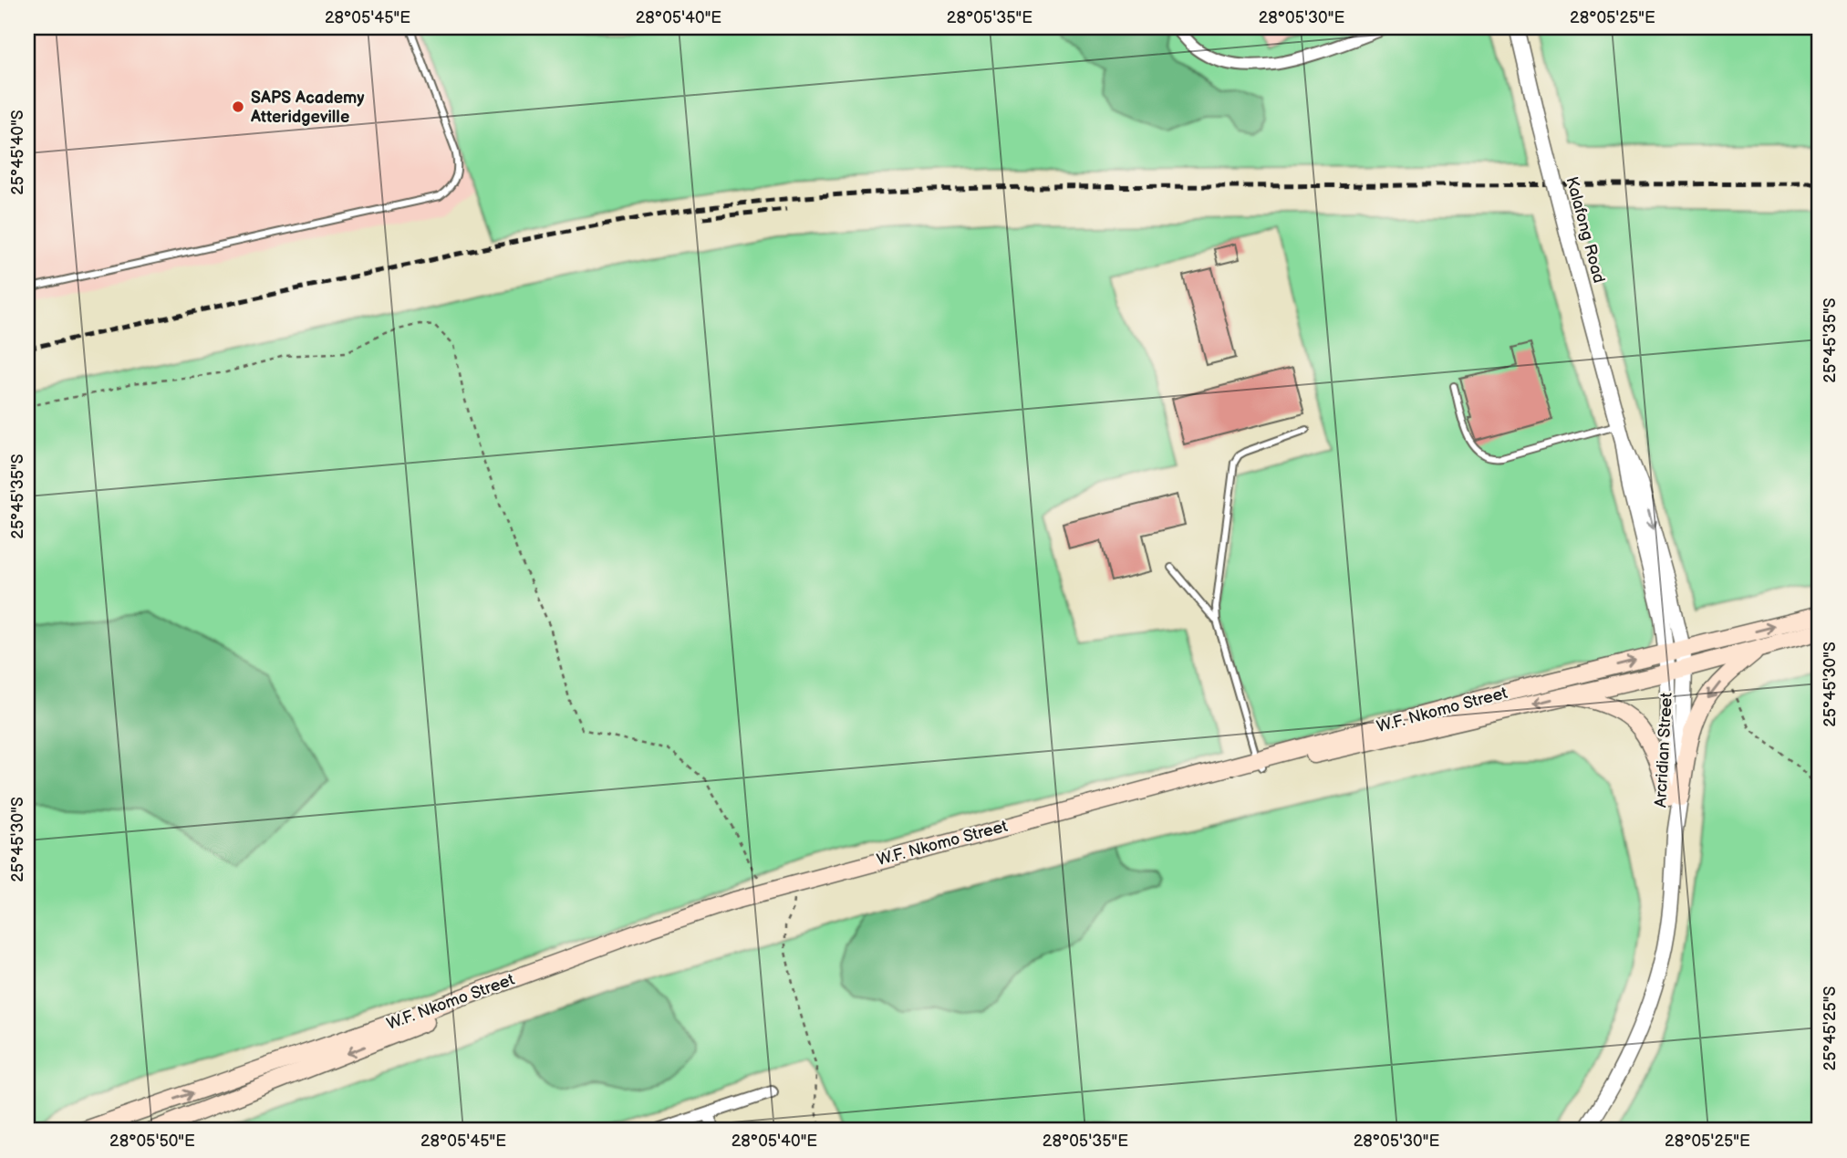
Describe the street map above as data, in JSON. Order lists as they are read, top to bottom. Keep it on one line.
{"streets":{"main road":["W.F. Nkomo Street"],"street":["Kalafong Road","Arcridian Street"]},"crossings":[["Kalafong Road","W.F. Nkomo Street"],["Kalafong Road","Arcridian Street"],["W.F. Nkomo Street","Arcridian Street"]],"places":["SAPS Academy Atteridgeville"],"coordinates":["28°05'45\"E","28°05'40\"E","28°05'35\"E","28°05'30\"E","28°05'25\"E","25°45'40\"S","25°45'35\"S","25°45'30\"S","25°45'25\"S","28°05'50\"E"]}
